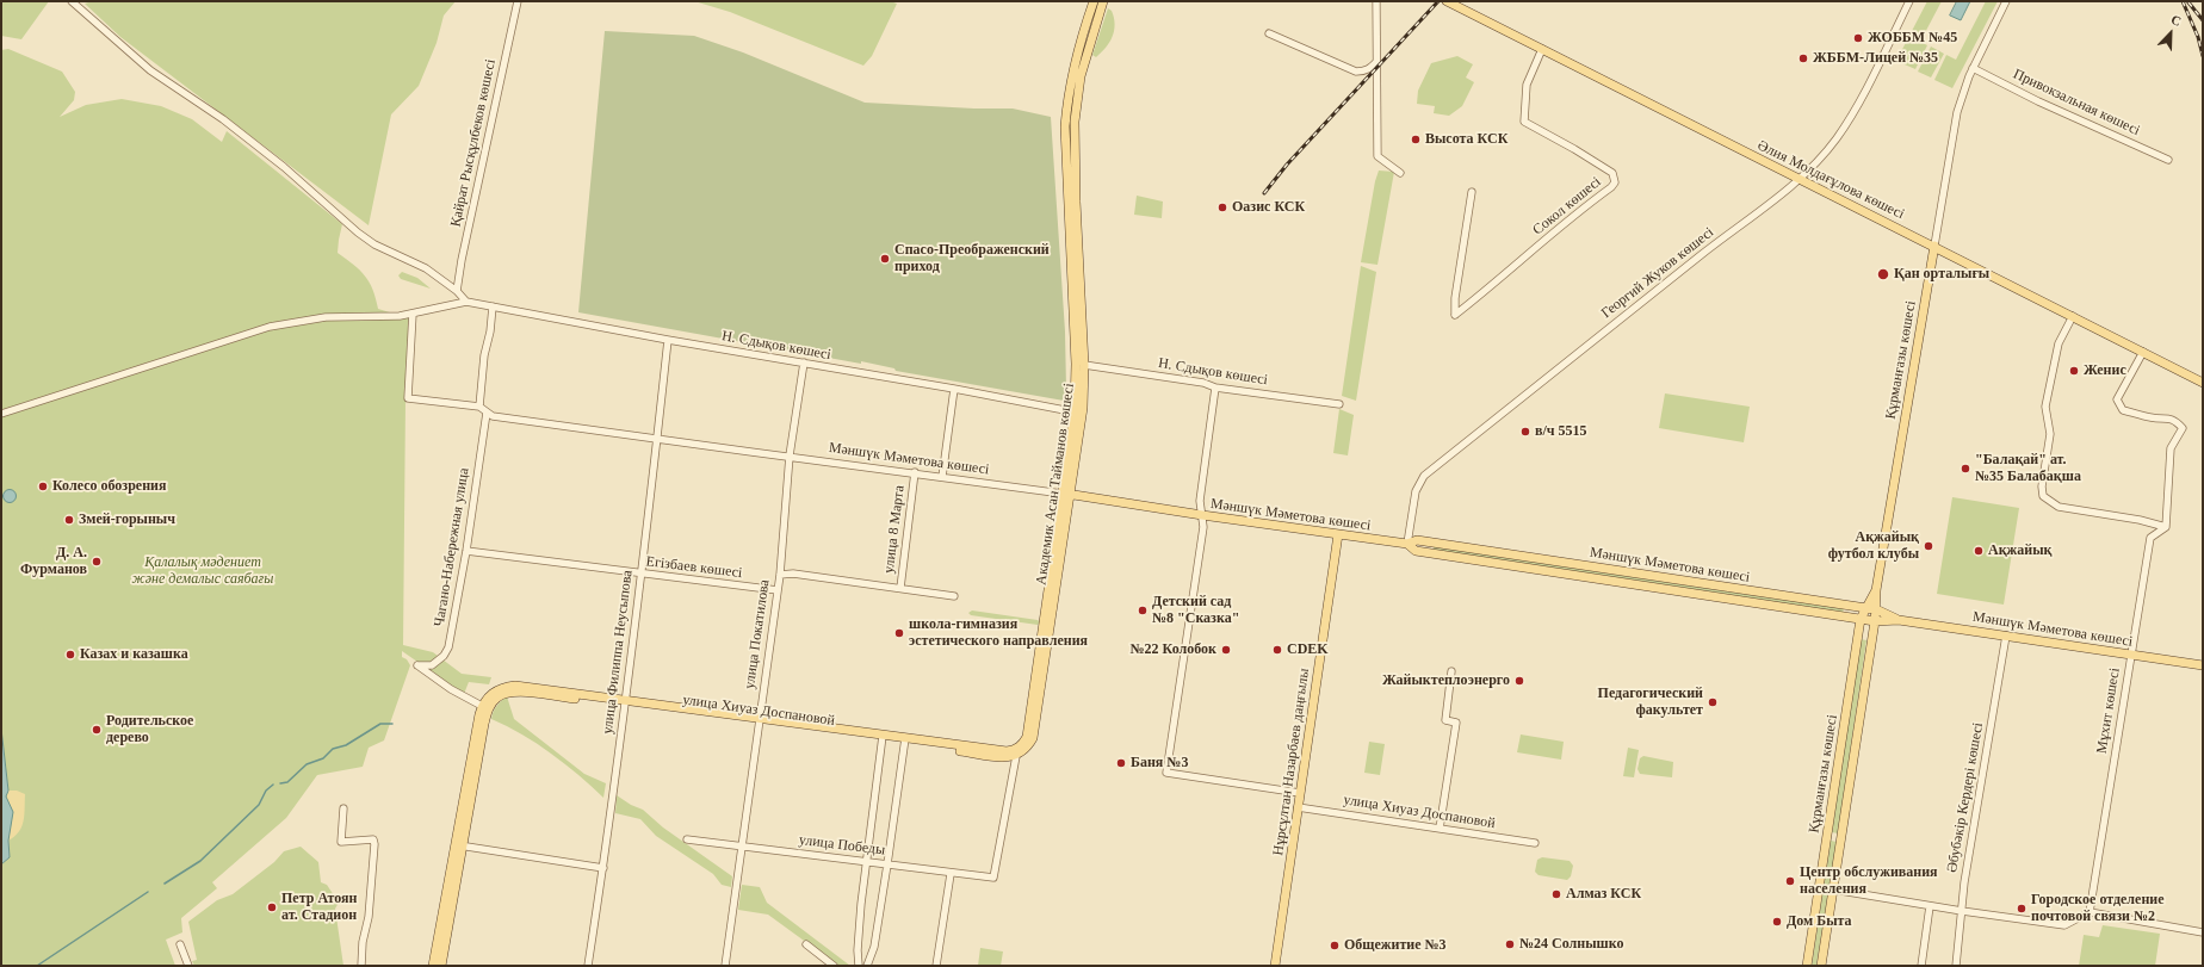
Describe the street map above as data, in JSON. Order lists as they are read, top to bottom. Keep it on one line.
{"streets":{"main road":["Әлия Молдағұлова көшесі","Құрманғазы көшесі","Мәншүк Мәметова көшесі","Академик Асан Тайманов көшесі","улица Хиуаз Доспановой","Нұрсұлтан Назарбаев даңғылы"],"street":["Привокзальная көшесі","Қайрат Рысқұлбеков көшесі","Сокол көшесі","Георгий Жуков көшесі","Н. Сдықов көшесі","улица 8 Марта","Чагано-Набережная улица","Егізбаев көшесі","улица Покатилова","улица Филиппа Неусыпова","Мұхит көшесі","Әбубәкір Кердері көшесі","улица Победы"]},"crossings":[["Привокзальная көшесі","Құрманғазы көшесі"],["Әлия Молдағұлова көшесі","Сокол көшесі"],["Әлия Молдағұлова көшесі","Георгий Жуков көшесі"],["Әлия Молдағұлова көшесі","Құрманғазы көшесі"],["Георгий Жуков көшесі","Мәншүк Мәметова көшесі"],["Н. Сдықов көшесі","Академик Асан Тайманов көшесі"],["Н. Сдықов көшесі","улица Покатилова"],["Н. Сдықов көшесі","улица Филиппа Неусыпова"],["Құрманғазы көшесі","Мәншүк Мәметова көшесі"],["Мәншүк Мәметова көшесі","Академик Асан Тайманов көшесі"],["Мәншүк Мәметова көшесі","улица 8 Марта"],["Мәншүк Мәметова көшесі","Чагано-Набережная улица"],["Мәншүк Мәметова көшесі","улица Покатилова"],["Мәншүк Мәметова көшесі","улица Филиппа Неусыпова"],["Мәншүк Мәметова көшесі","Мұхит көшесі"],["Мәншүк Мәметова көшесі","Нұрсұлтан Назарбаев даңғылы"],["Мәншүк Мәметова көшесі","Әбубәкір Кердері көшесі"],["Академик Асан Тайманов көшесі","улица Хиуаз Доспановой"],["Академик Асан Тайманов көшесі","улица Победы"],["Чагано-Набережная улица","Егізбаев көшесі"],["Чагано-Набережная улица","улица Хиуаз Доспановой"],["Егізбаев көшесі","улица Покатилова"],["Егізбаев көшесі","улица Филиппа Неусыпова"],["улица Покатилова","улица Хиуаз Доспановой"],["улица Покатилова","улица Победы"],["улица Филиппа Неусыпова","улица Хиуаз Доспановой"],["улица Хиуаз Доспановой","Нұрсұлтан Назарбаев даңғылы"]],"parks":["Қалалық мәдениет және демалыс саябағы"],"places":["ЖОББМ №45","ЖББМ-Лицей №35","Высота КСК","Оазис КСК","Спасо-Преображенский приход","Қан орталығы","Женис","в/ч 5515","\"Балақай\" ат. №35 Балабақша","Колесо обозрения","Змей-горыныч","Ақжайық футбол клубы","Ақжайық","Д. А. Фурманов","Детский сад №8 \"Сказка\"","школа-гимназия эстетического направления","№22 Колобок","CDEK","Казах и казашка","Жайыктеплоэнерго","Педагогический факультет","Родительское дерево","Баня №3","Центр обслуживания наcеления","Алмаз КСК","Петр Атоян ат. Стадион","Городское отделение почтовой связи №2","Дом Быта","№24 Солнышко","Общежитие №3"],"north":"top right"}
